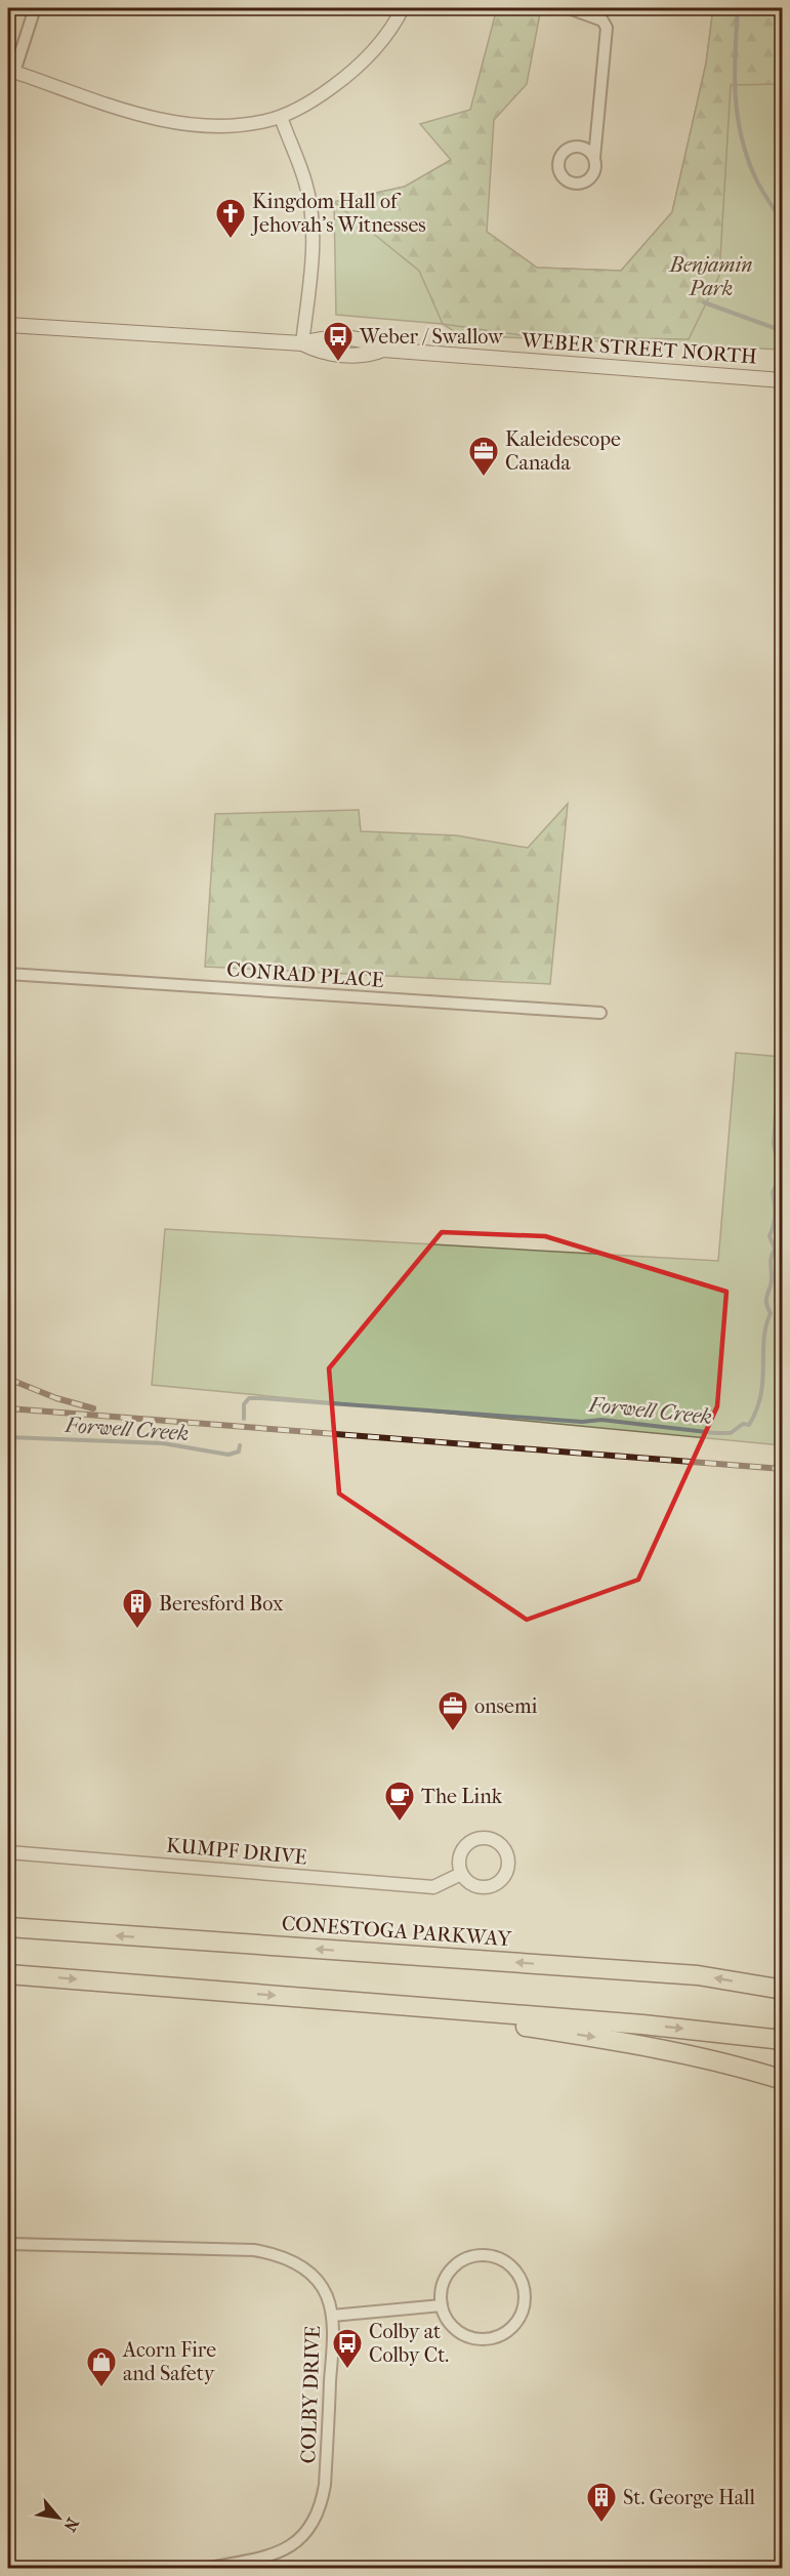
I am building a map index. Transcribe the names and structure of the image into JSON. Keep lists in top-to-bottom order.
{
  "streets": {
    "highway": ["CONESTOGA PARKWAY"],
    "main road": ["WEBER STREET NORTH"],
    "street": ["CONRAD PLACE", "KUMPF DRIVE", "COLBY DRIVE"]
  },
  "water": ["Forwell Creek"],
  "parks": ["Benjamin Park"],
  "places": {
    "church": ["Kingdom Hall of Jehovah's Witnesses"],
    "bus stop": ["Weber / Swallow", "Colby at Colby Ct."],
    "office": ["Kaleidescope Canada", "onsemi"],
    "building": ["Beresford Box", "St. George Hall"],
    "cafe": ["The Link"],
    "shop": ["Acorn Fire and Safety"]
  },
  "north": "bottom right"
}
